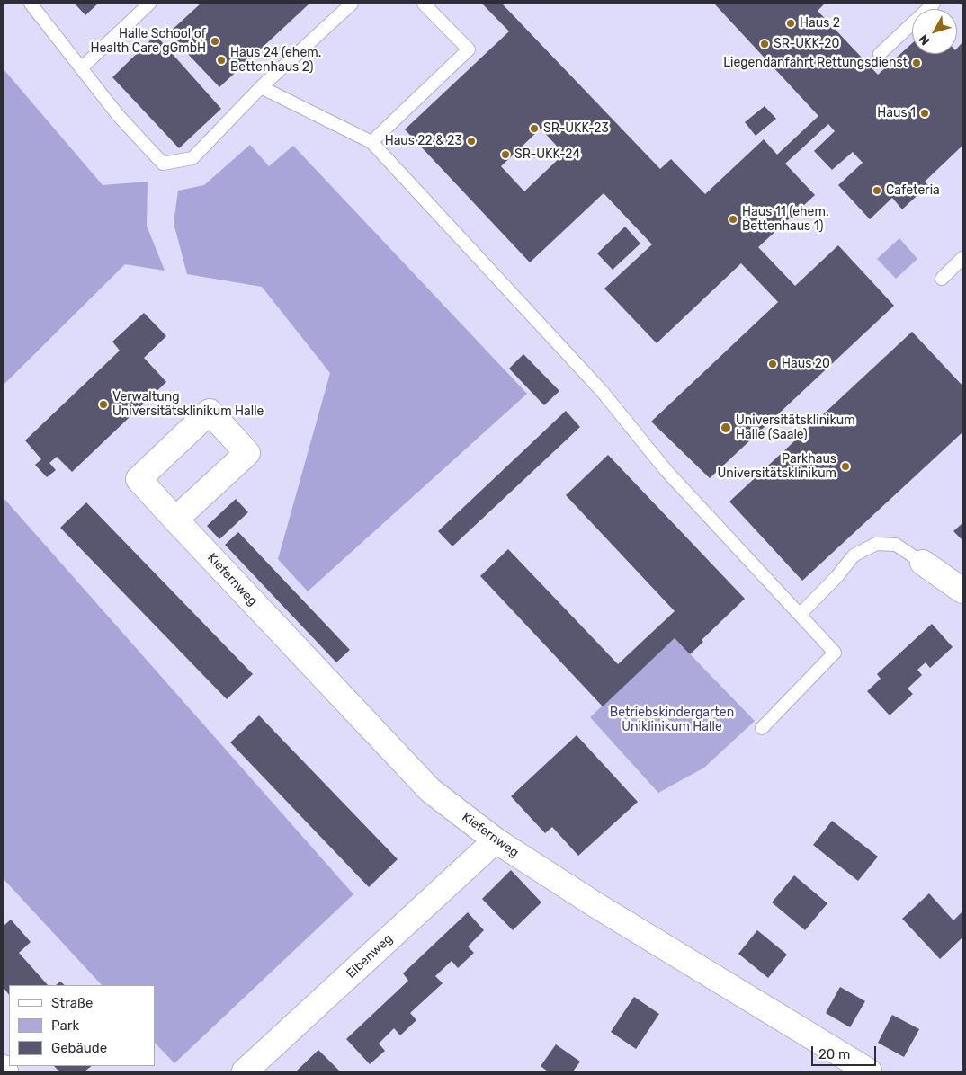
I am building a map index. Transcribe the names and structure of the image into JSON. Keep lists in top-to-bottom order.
{
  "streets": {
    "street": ["Kiefernweg", "Eibenweg"]
  },
  "crossings": [
    ["Kiefernweg", "Eibenweg"]
  ],
  "parks": ["Betriebskindergarten Uniklinikum Halle"],
  "places": [
    "Haus 2",
    "Halle School of Health Care gGmbH",
    "SR-UKK-20",
    "Haus 24 (ehem. Bettenhaus 2)",
    "Liegendanfahrt Rettungsdienst",
    "Haus 1",
    "SR-UKK-23",
    "Haus 22 & 23",
    "SR-UKK-24",
    "Cafeteria",
    "Haus 11 (ehem. Bettenhaus 1)",
    "Haus 20",
    "Verwaltung Universitätsklinikum Halle",
    "Universitätsklinikum Halle (Saale)",
    "Parkhaus Universitätsklinikum"
  ],
  "legend": ["Straße", "Park", "Gebäude"],
  "scale_bar": "20 m",
  "north": "bottom left"
}
